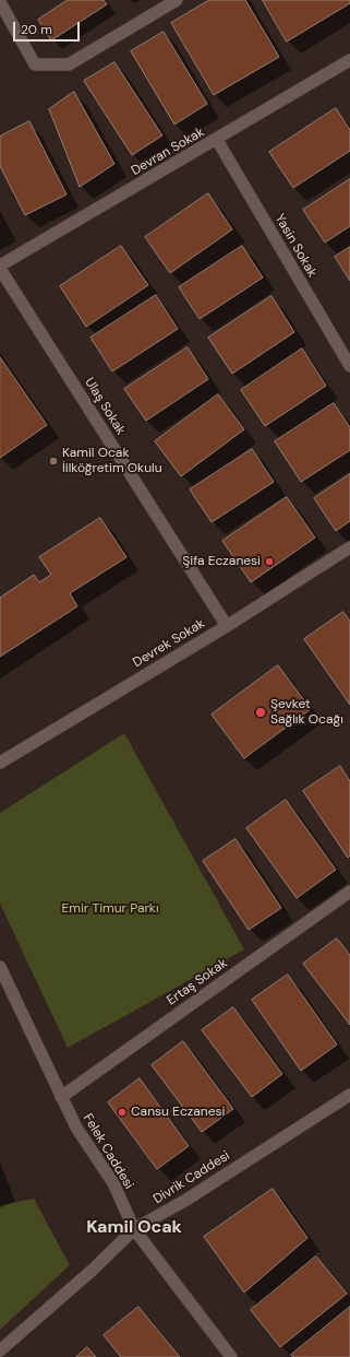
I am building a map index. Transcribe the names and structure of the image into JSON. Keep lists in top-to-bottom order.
{
  "streets": {
    "street": [
      "Devran Sokak",
      "Yasin Sokak",
      "Ulaş Sokak",
      "Devrek Sokak",
      "Ertaş Sokak",
      "Felek Caddesi",
      "Divrik Caddesi"
    ]
  },
  "crossings": [
    ["Devran Sokak", "Yasin Sokak"],
    ["Devran Sokak", "Ulaş Sokak"],
    ["Ulaş Sokak", "Devrek Sokak"],
    ["Ertaş Sokak", "Felek Caddesi"],
    ["Felek Caddesi", "Divrik Caddesi"]
  ],
  "districts": ["Kamil Ocak"],
  "parks": ["Emir Timur Parkı"],
  "places": [
    "Kamil Ocak İilköğretim Okulu",
    "Şifa Eczanesi",
    "Şevket Sağlık Ocağı",
    "Cansu Eczanesi"
  ],
  "scale_bar": "20 m"
}
